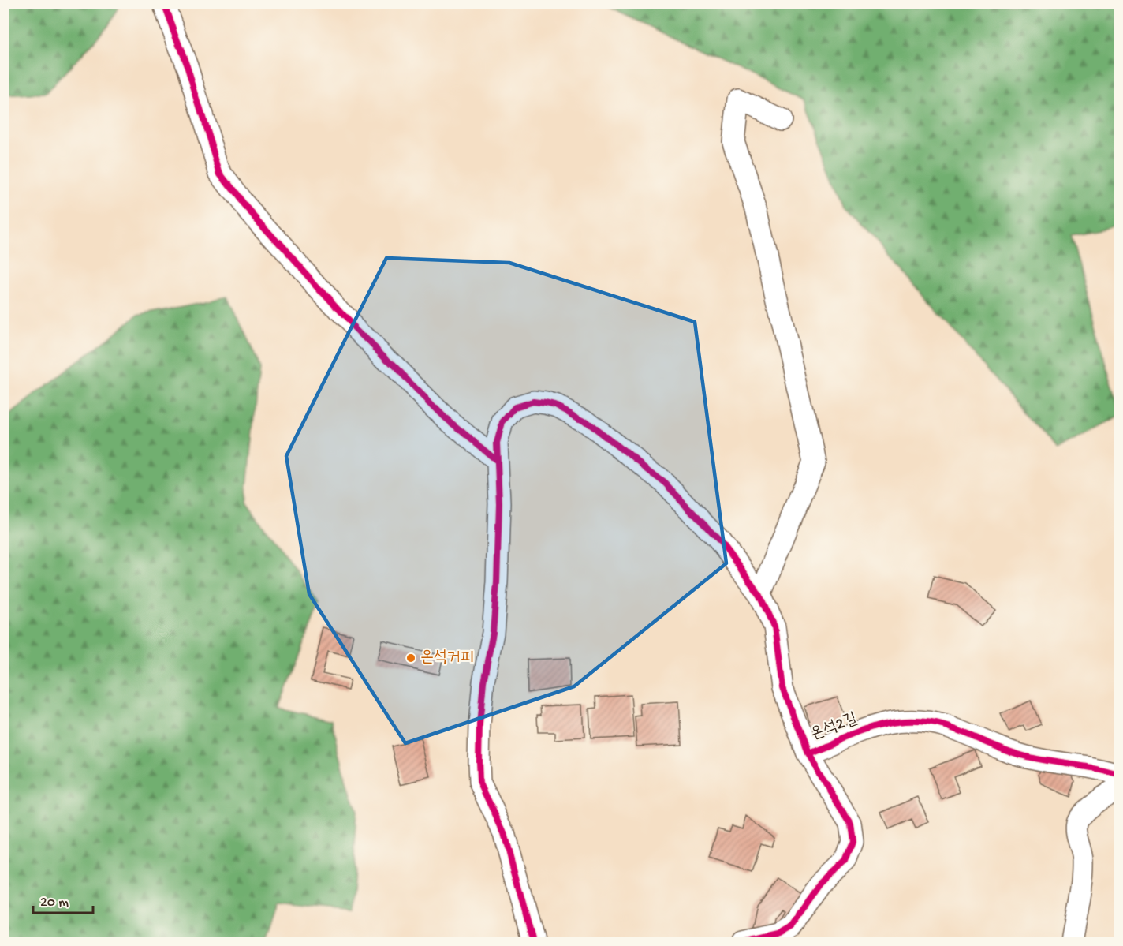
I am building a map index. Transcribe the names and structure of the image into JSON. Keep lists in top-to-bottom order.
{
  "streets": {
    "street": ["온석2길"]
  },
  "places": ["온석커피"],
  "scale_bar": "20 m"
}
